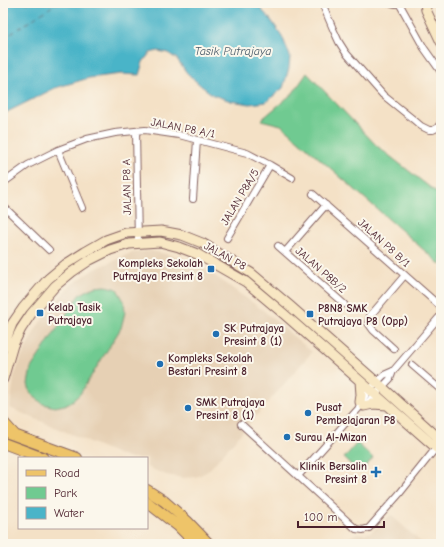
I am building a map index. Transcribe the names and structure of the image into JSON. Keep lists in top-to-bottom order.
{
  "streets": {
    "street": [
      "JALAN P8 A/1",
      "JALAN P8 A",
      "JALAN P8A/5",
      "JALAN P8 B/1",
      "JALAN P8",
      "JALAN P8B/2"
    ]
  },
  "crossings": [
    ["JALAN P8 A/1", "JALAN P8 A"],
    ["JALAN P8 A/1", "JALAN P8A/5"],
    ["JALAN P8 A", "JALAN P8"],
    ["JALAN P8 B/1", "JALAN P8B/2"]
  ],
  "water": ["Tasik Putrajaya"],
  "places": {
    "transit": ["Kompleks Sekolah Putrajaya Presint 8", "Kelab Tasik Putrajaya", "P8N8 SMK Putrajaya P8 (Opp)"],
    "other": [
      "SK Putrajaya Presint 8 (1)",
      "Kompleks Sekolah Bestari Presint 8",
      "SMK Putrajaya Presint 8 (1)",
      "Pusat Pembelajaran P8",
      "Surau Al-Mizan"
    ],
    "health": ["Klinik Bersalin Presint 8"]
  },
  "legend": ["Road", "Park", "Water"],
  "scale_bar": "100 m"
}
